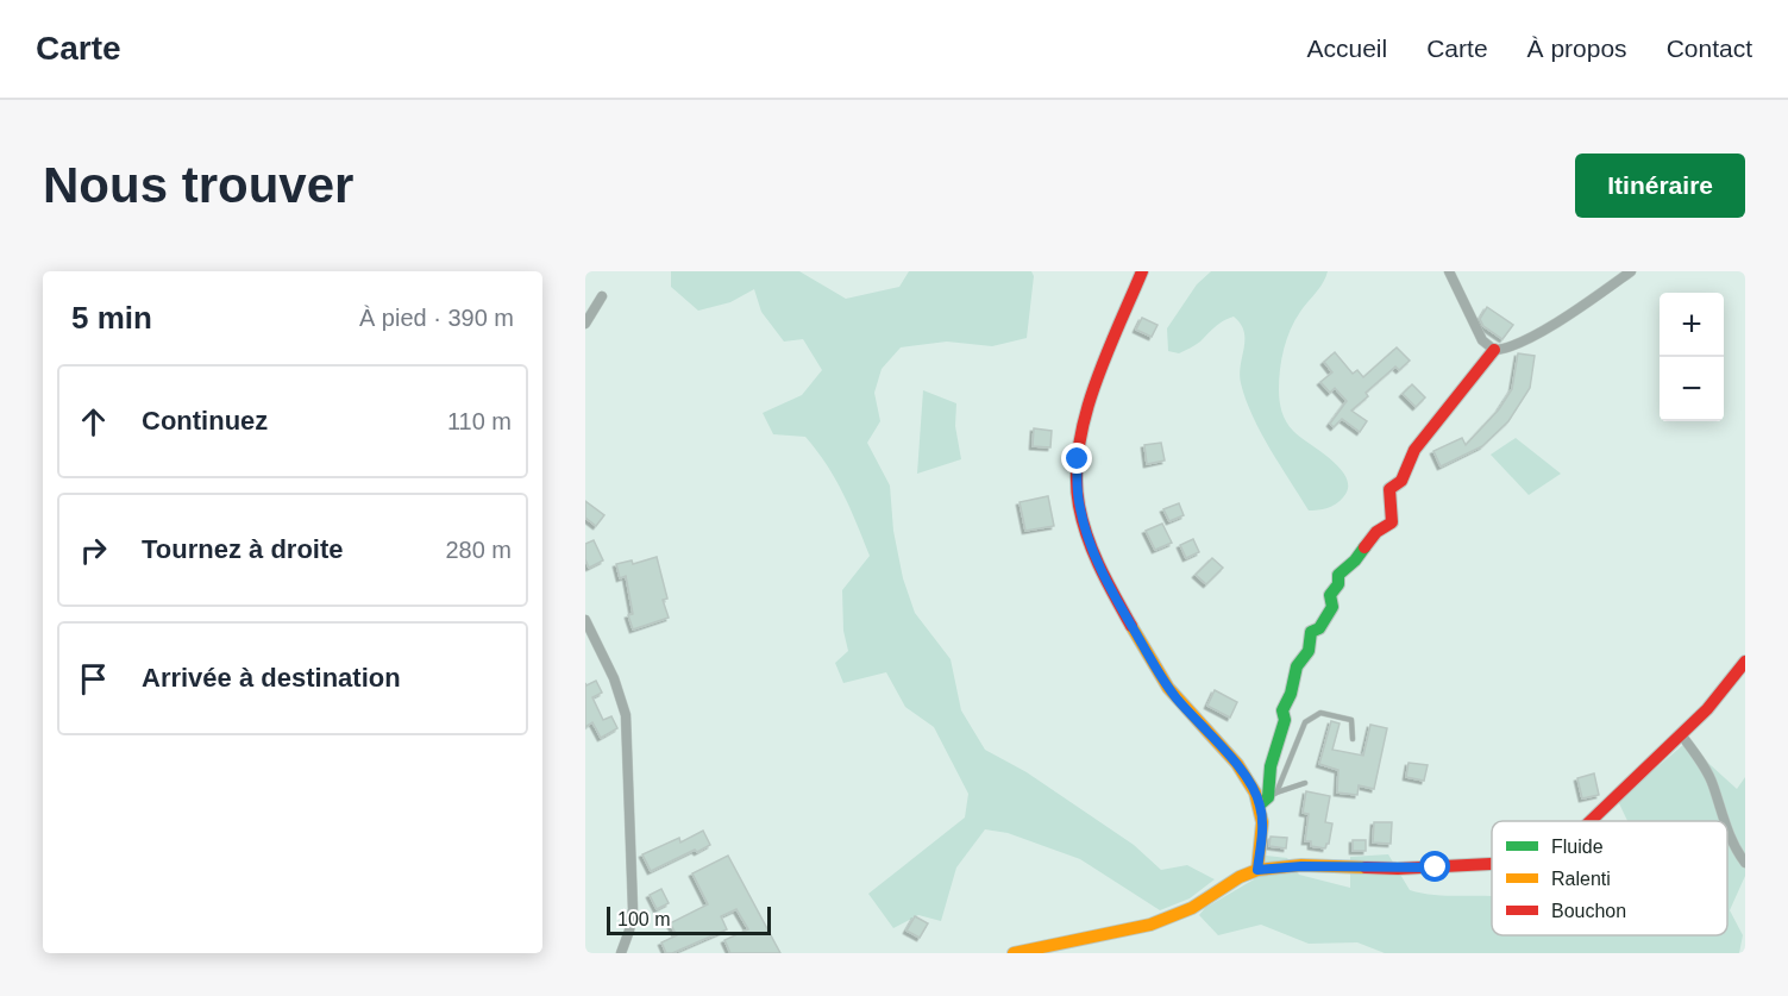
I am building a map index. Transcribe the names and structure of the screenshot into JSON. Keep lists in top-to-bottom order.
{
  "legend": ["Fluide", "Ralenti", "Bouchon"],
  "scale_bar": "100 m",
  "page": {
    "header": "Carte",
    "nav": [
      "Accueil",
      "Carte",
      "À propos",
      "Contact"
    ],
    "buttons": "Itinéraire",
    "title": "Nous trouver",
    "heading": ["5 min", "À pied · 390 m"],
    "map_buttons": ["+", "−"],
    "list": [
      ["Continuez", "110 m"],
      ["Tournez à droite", "280 m"],
      "Arrivée à destination"
    ],
    "scale": "100 m"
  }
}
